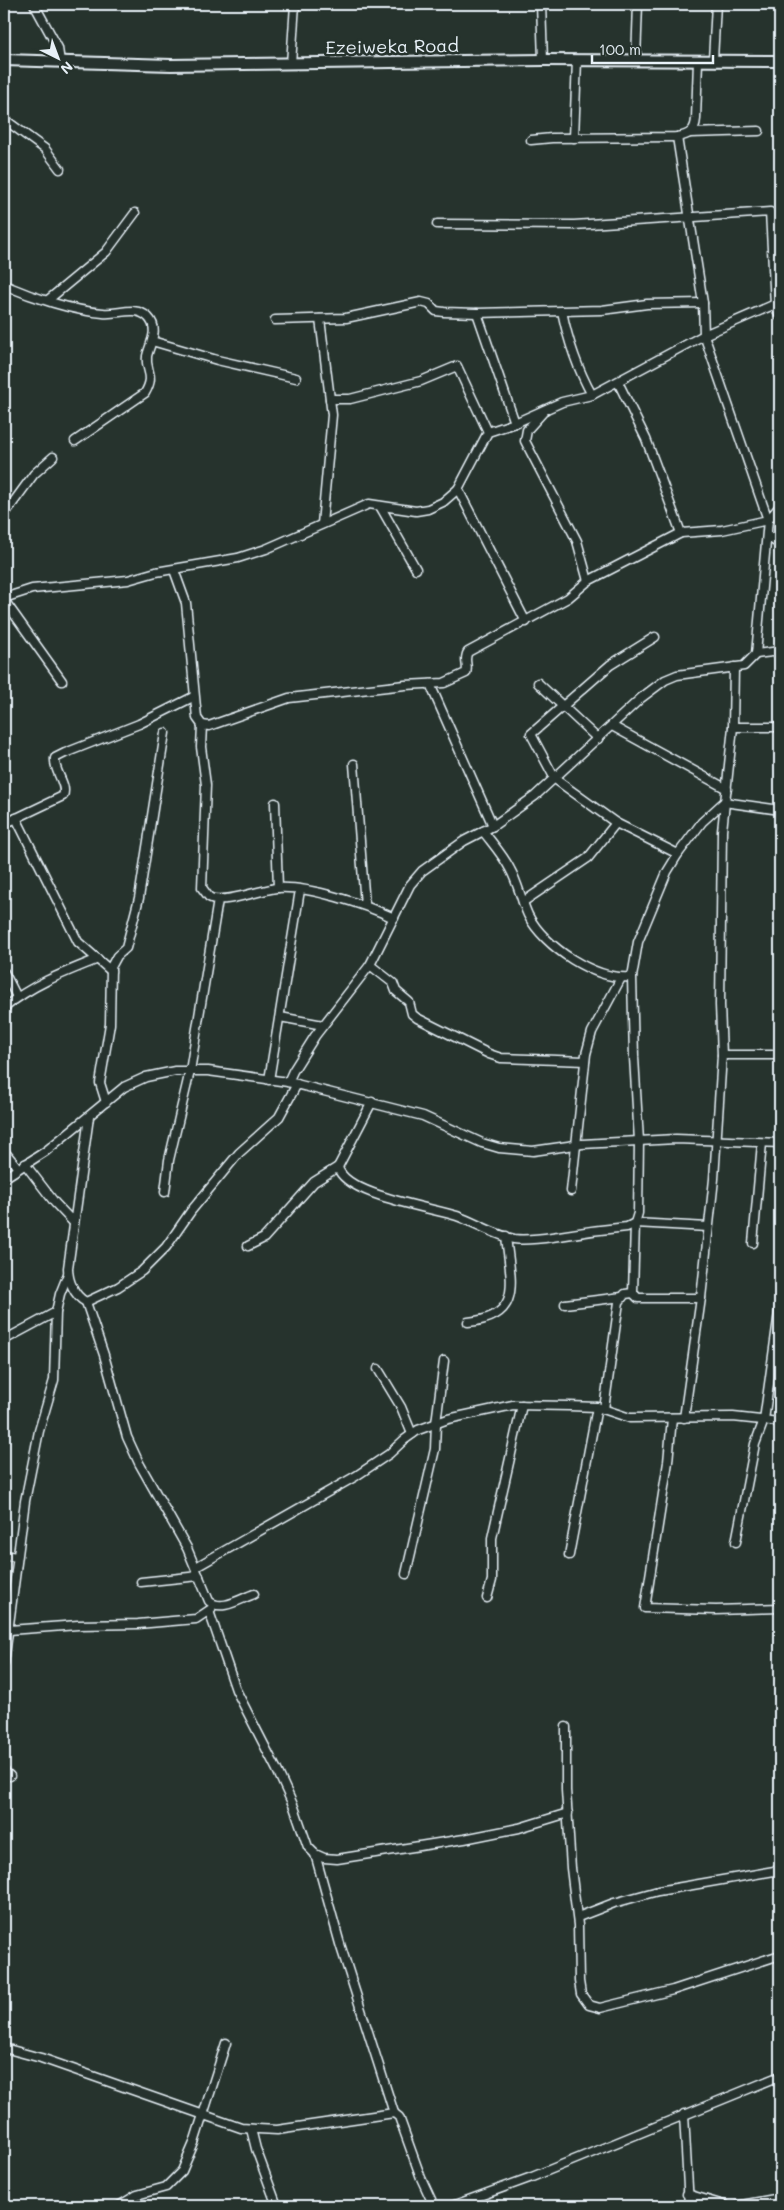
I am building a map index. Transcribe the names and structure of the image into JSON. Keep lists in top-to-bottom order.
{
  "streets": {
    "main road": ["Ezeiweka Road"]
  },
  "scale_bar": "100 m",
  "north": "bottom right"
}
